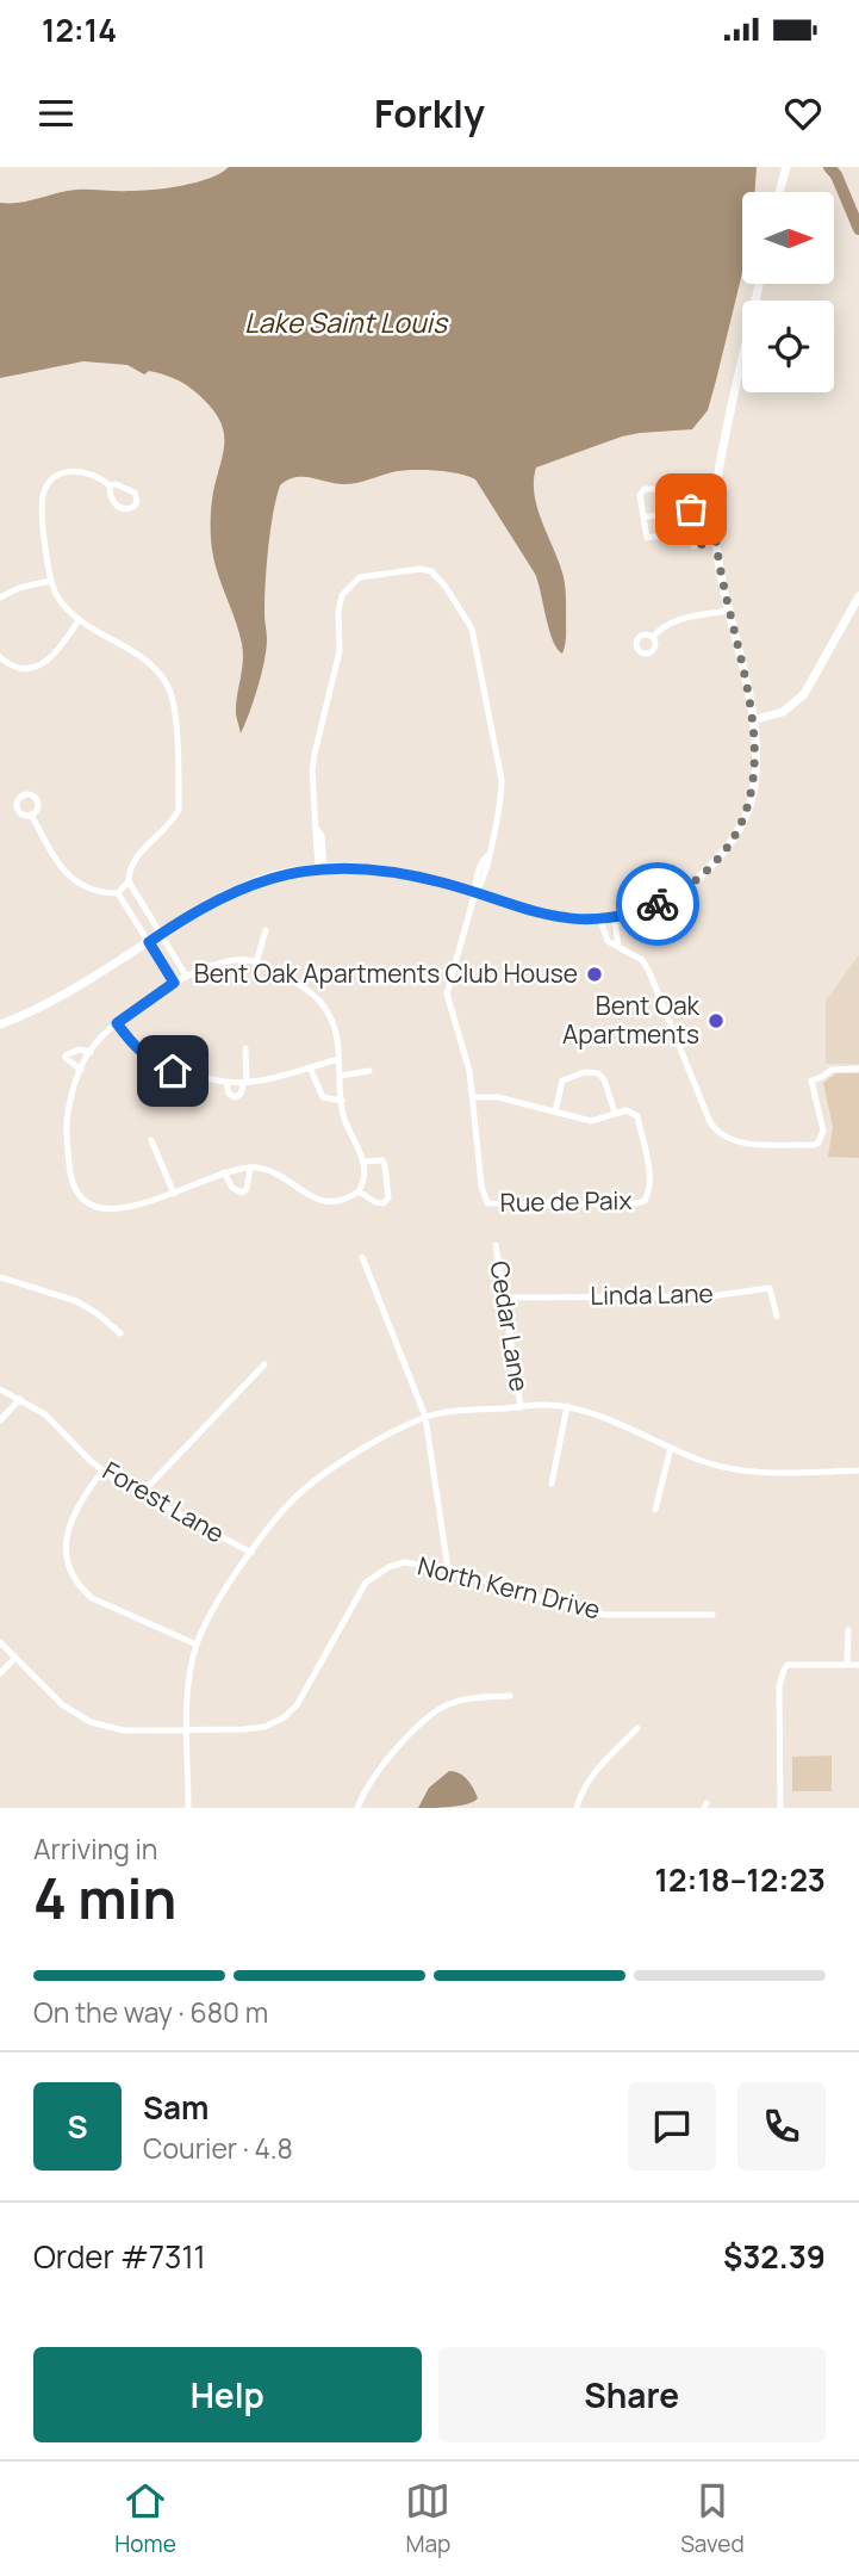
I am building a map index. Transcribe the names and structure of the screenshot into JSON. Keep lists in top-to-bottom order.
{
  "streets": {
    "street": [
      "Rue de Paix",
      "Linda Lane",
      "Cedar Lane",
      "Forest Lane",
      "North Kern Drive"
    ]
  },
  "crossings": [
    ["Linda Lane", "Cedar Lane"]
  ],
  "water": ["Lake Saint Louis"],
  "places": ["Bent Oak Apartments Club House", "Bent Oak Apartments"],
  "north": "right",
  "page": {
    "status": "12:14",
    "header": "Forkly",
    "heading": ["4 min", "Arriving in", "12:18–12:23"],
    "panel": [
      "Sam",
      "Courier · 4.8",
      "Order #7311",
      "$32.39"
    ],
    "bar": "On the way · 680 m",
    "round": "S",
    "buttons": ["Help", "Share"],
    "tabs": ["Home", "Map", "Saved"]
  }
}
